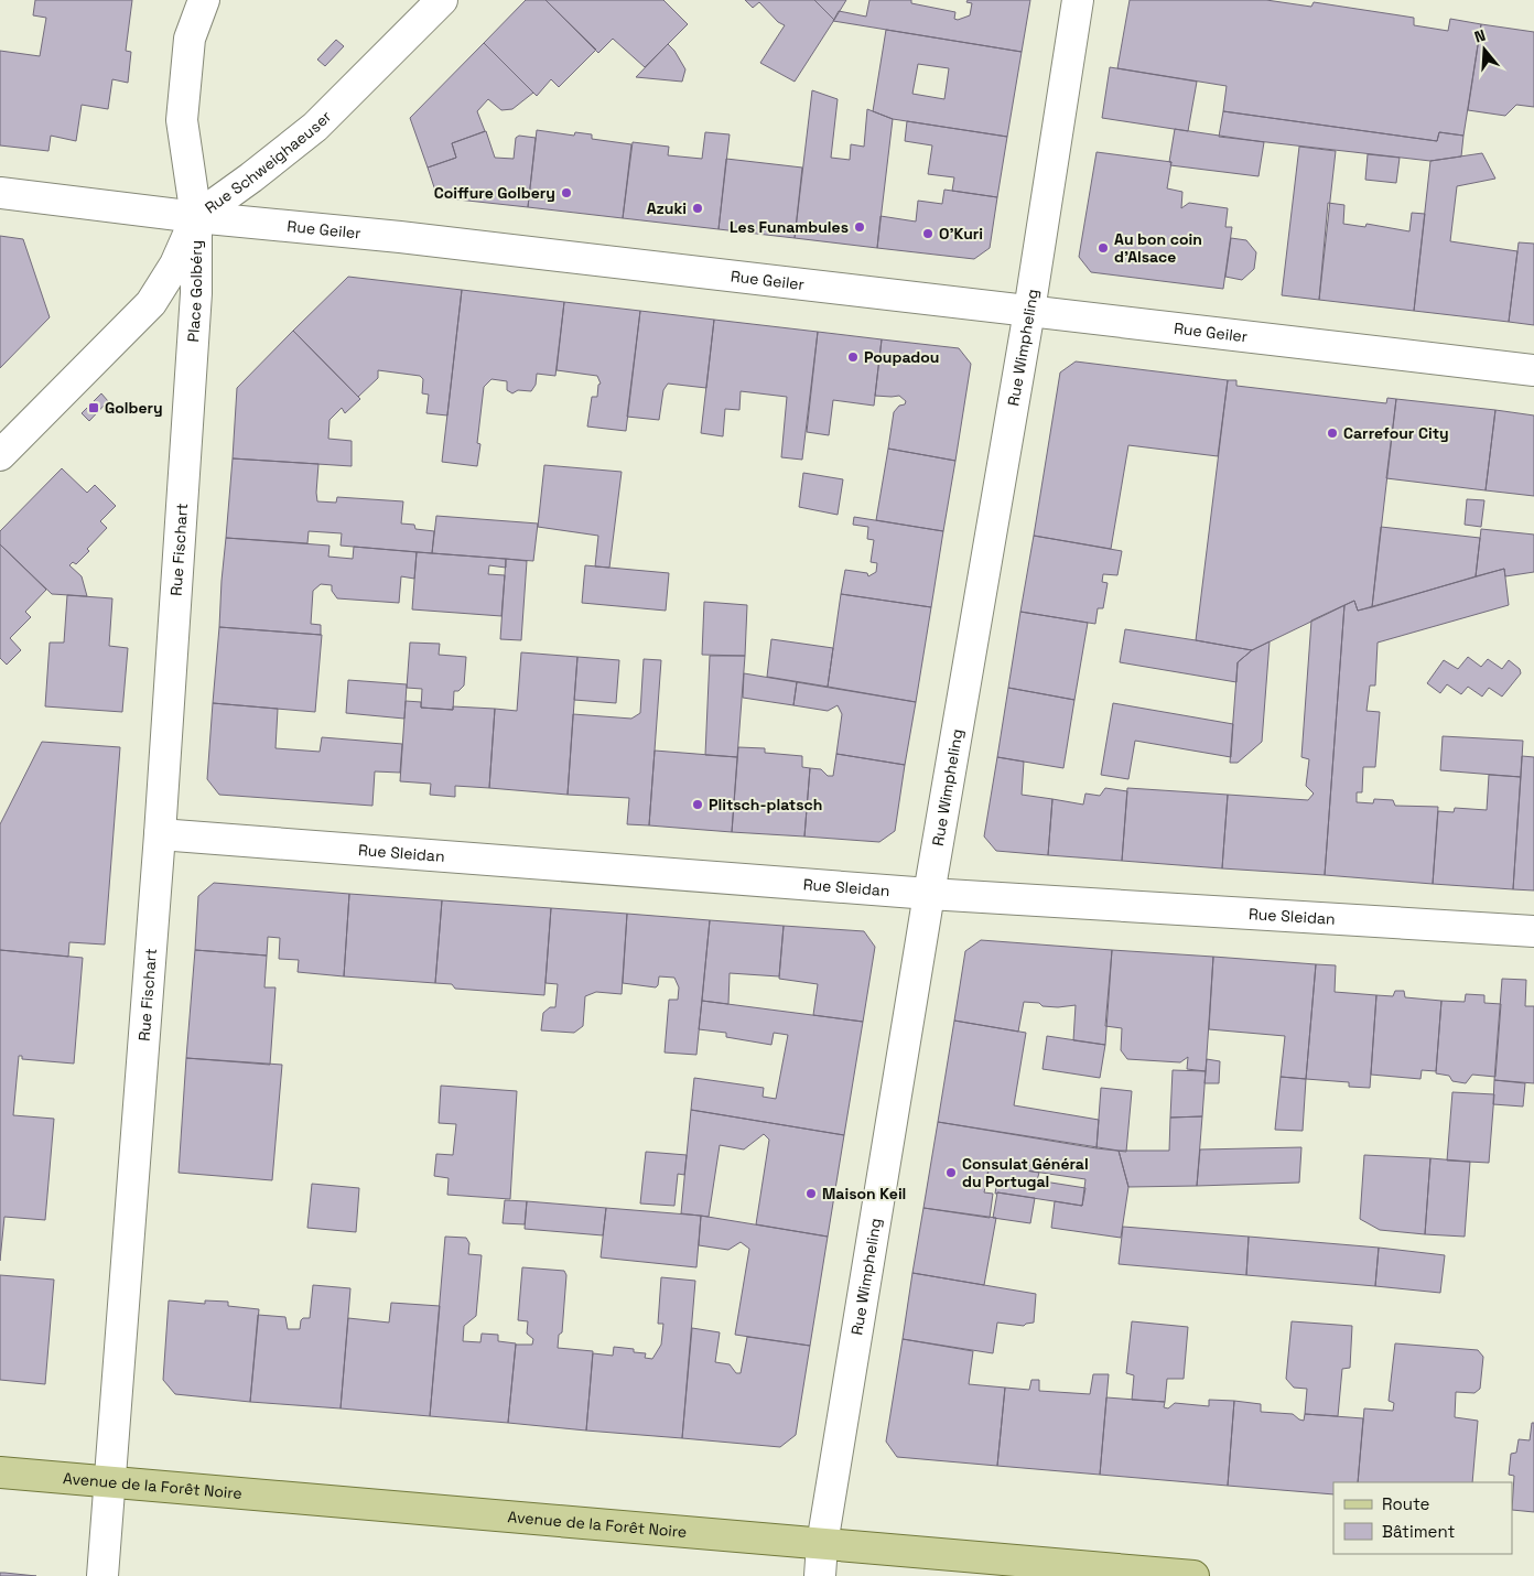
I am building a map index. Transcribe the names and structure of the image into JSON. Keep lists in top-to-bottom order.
{
  "streets": {
    "main road": ["Avenue de la Forêt Noire"],
    "street": [
      "Rue Schweighaeuser",
      "Rue Geiler",
      "Place Golbéry",
      "Rue Wimpheling",
      "Rue Fischart",
      "Rue Sleidan"
    ]
  },
  "crossings": [
    ["Rue Schweighaeuser", "Rue Geiler"],
    ["Rue Schweighaeuser", "Place Golbéry"],
    ["Rue Geiler", "Place Golbéry"],
    ["Rue Geiler", "Rue Wimpheling"],
    ["Place Golbéry", "Rue Fischart"],
    ["Rue Wimpheling", "Rue Sleidan"],
    ["Rue Wimpheling", "Avenue de la Forêt Noire"],
    ["Rue Fischart", "Rue Sleidan"],
    ["Rue Fischart", "Avenue de la Forêt Noire"]
  ],
  "places": {
    "other": [
      "Coiffure Golbery",
      "Azuki",
      "Les Funambules",
      "O'Kuri",
      "Au bon coin d'Alsace",
      "Poupadou",
      "Carrefour City",
      "Plitsch-platsch",
      "Consulat Général du Portugal",
      "Maison Keil"
    ],
    "transit": ["Golbery"]
  },
  "legend": ["Route", "Bâtiment"],
  "north": "top"
}
